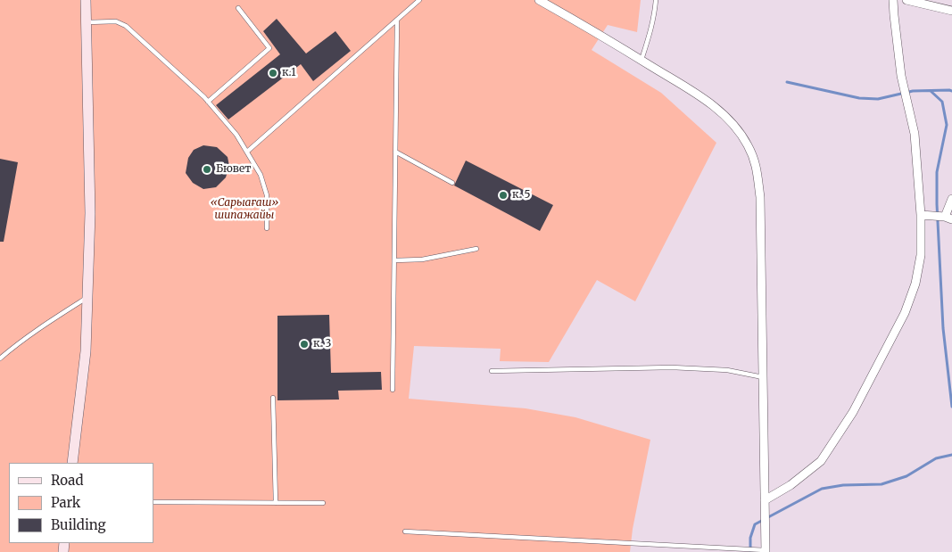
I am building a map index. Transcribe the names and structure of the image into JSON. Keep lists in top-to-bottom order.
{
  "parks": ["«Сарыағаш» шипажайы"],
  "places": [
    "к.1",
    "Бювет",
    "к. 5",
    "к. 3"
  ],
  "legend": ["Road", "Park", "Building"]
}
